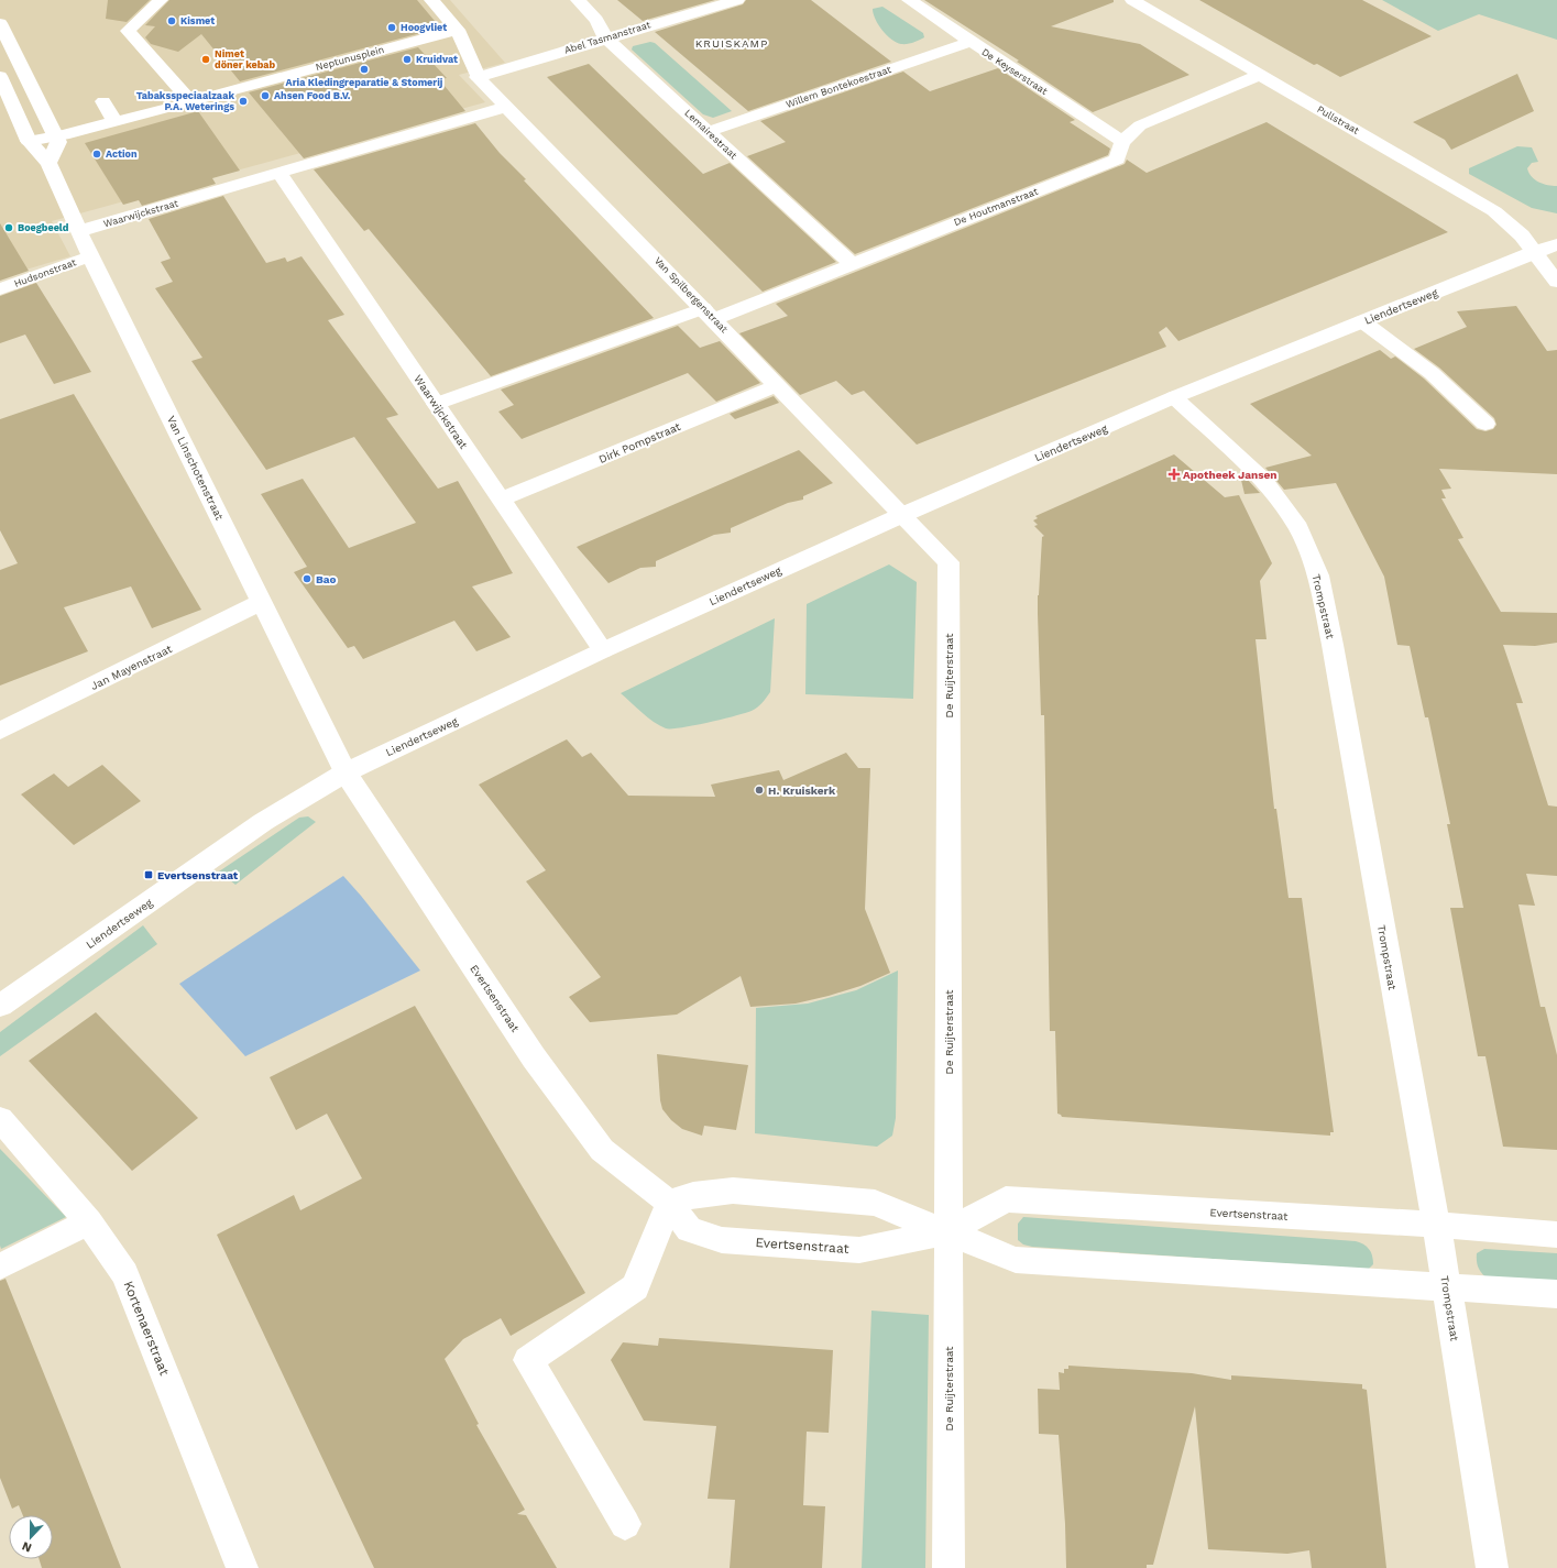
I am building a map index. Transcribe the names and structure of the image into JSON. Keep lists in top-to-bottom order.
{
  "streets": {
    "street": [
      "Abel Tasmanstraat",
      "Neptunusplein",
      "De Keyserstraat",
      "Willem Bontekoestraat",
      "Pullstraat",
      "Lemairestraat",
      "De Houtmanstraat",
      "Waarwijckstraat",
      "Hudsonstraat",
      "Van Spilbergenstraat",
      "Liendertseweg",
      "Dirk Pompstraat",
      "Van Linschotenstraat",
      "Trompstraat",
      "Jan Mayenstraat",
      "De Ruijterstraat",
      "Evertsenstraat",
      "Kortenaerstraat"
    ]
  },
  "crossings": [
    ["Abel Tasmanstraat", "Lemairestraat"],
    ["Abel Tasmanstraat", "Van Spilbergenstraat"],
    ["Neptunusplein", "Van Linschotenstraat"],
    ["De Keyserstraat", "Willem Bontekoestraat"],
    ["De Keyserstraat", "De Houtmanstraat"],
    ["Willem Bontekoestraat", "Lemairestraat"],
    ["Pullstraat", "De Houtmanstraat"],
    ["Pullstraat", "Liendertseweg"],
    ["Lemairestraat", "De Houtmanstraat"],
    ["De Houtmanstraat", "Van Spilbergenstraat"],
    ["Waarwijckstraat", "Van Spilbergenstraat"],
    ["Waarwijckstraat", "Liendertseweg"],
    ["Waarwijckstraat", "Dirk Pompstraat"],
    ["Waarwijckstraat", "Van Linschotenstraat"],
    ["Hudsonstraat", "Van Linschotenstraat"],
    ["Van Spilbergenstraat", "Liendertseweg"],
    ["Van Spilbergenstraat", "Dirk Pompstraat"],
    ["Van Spilbergenstraat", "De Ruijterstraat"],
    ["Liendertseweg", "Van Linschotenstraat"],
    ["Liendertseweg", "Trompstraat"],
    ["Liendertseweg", "De Ruijterstraat"],
    ["Liendertseweg", "Evertsenstraat"],
    ["Van Linschotenstraat", "Jan Mayenstraat"],
    ["Van Linschotenstraat", "Evertsenstraat"],
    ["Trompstraat", "Evertsenstraat"],
    ["De Ruijterstraat", "Evertsenstraat"]
  ],
  "districts": ["KRUISKAMP"],
  "places": {
    "other": [
      "Kismet",
      "Hoogvliet",
      "Nimet döner kebab",
      "Kruidvat",
      "Aria Kledingreparatie & Stomerij",
      "Ahsen Food B.V.",
      "Tabaksspeciaalzaak P.A. Weterings",
      "Action",
      "Boegbeeld",
      "Bao",
      "H. Kruiskerk"
    ],
    "health": ["Apotheek Jansen"],
    "transit": ["Evertsenstraat"]
  },
  "north": "bottom"
}
